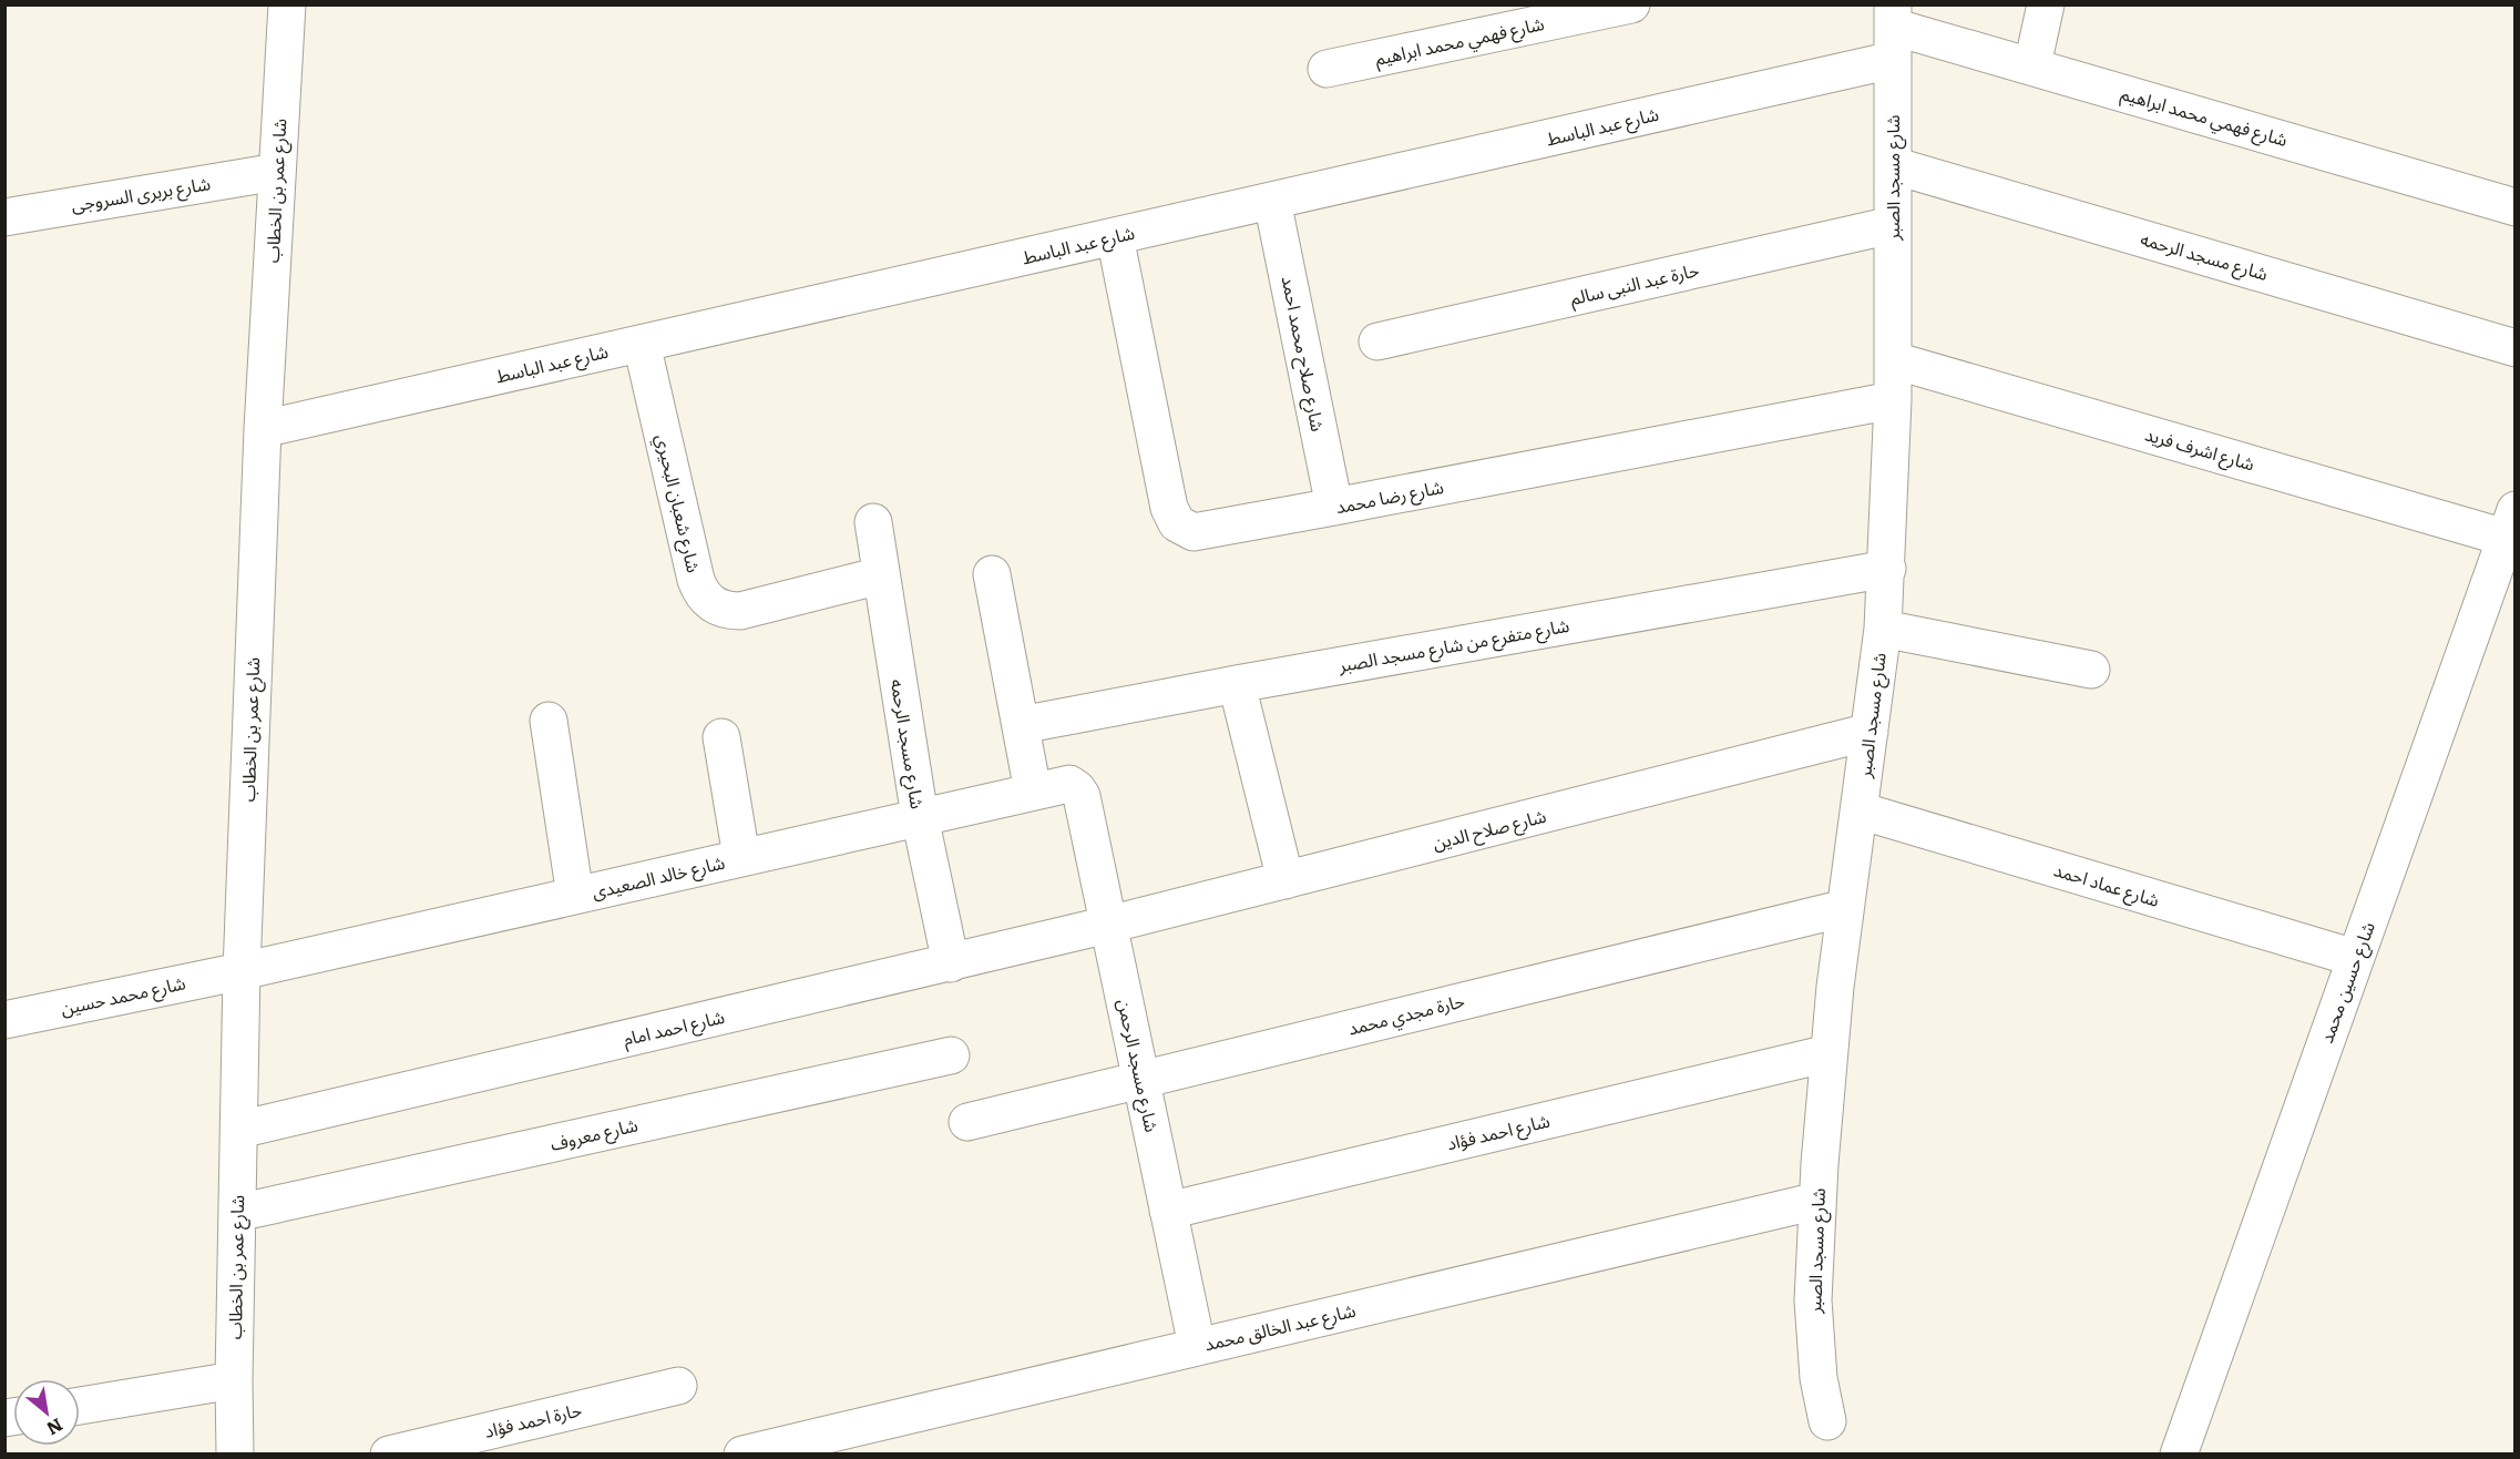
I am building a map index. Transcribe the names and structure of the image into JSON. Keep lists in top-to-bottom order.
{
  "streets": {
    "street": [
      "شارع فهمي محمد ابراهيم",
      "شارع عبد الباسط",
      "شارع مسجد الصبر",
      "شارع عمر بن الخطاب",
      "شارع بربرى السروجى",
      "شارع مسجد الرحمه",
      "حارة عبد النبى سالم",
      "شارع صلاح محمد احمد",
      "شارع اشرف فريد",
      "شارع رضا محمد",
      "شارع شعبان البحيري",
      "شارع متفرع من شارع مسجد الصبر",
      "شارع صلاح الدين",
      "شارع خالد الصعيدى",
      "شارع عماد احمد",
      "شارع حسين محمد",
      "شارع محمد حسين",
      "حارة مجدي محمد",
      "شارع احمد امام",
      "شارع مسجد الرحمن",
      "شارع احمد فؤاد",
      "شارع معروف",
      "شارع عبد الخالق محمد",
      "حارة احمد فؤاد"
    ]
  },
  "crossings": [
    ["شارع فهمي محمد ابراهيم", "شارع عبد الباسط"],
    ["شارع فهمي محمد ابراهيم", "شارع مسجد الصبر"],
    ["شارع عبد الباسط", "شارع مسجد الصبر"],
    ["شارع عبد الباسط", "شارع عمر بن الخطاب"],
    ["شارع عبد الباسط", "شارع صلاح محمد احمد"],
    ["شارع عبد الباسط", "شارع رضا محمد"],
    ["شارع عبد الباسط", "شارع شعبان البحيري"],
    ["شارع مسجد الصبر", "شارع مسجد الرحمه"],
    ["شارع مسجد الصبر", "حارة عبد النبى سالم"],
    ["شارع مسجد الصبر", "شارع اشرف فريد"],
    ["شارع مسجد الصبر", "شارع رضا محمد"],
    ["شارع مسجد الصبر", "شارع متفرع من شارع مسجد الصبر"],
    ["شارع مسجد الصبر", "شارع صلاح الدين"],
    ["شارع مسجد الصبر", "شارع عماد احمد"],
    ["شارع مسجد الصبر", "حارة مجدي محمد"],
    ["شارع مسجد الصبر", "شارع احمد فؤاد"],
    ["شارع مسجد الصبر", "شارع عبد الخالق محمد"],
    ["شارع عمر بن الخطاب", "شارع بربرى السروجى"],
    ["شارع عمر بن الخطاب", "شارع خالد الصعيدى"],
    ["شارع عمر بن الخطاب", "شارع محمد حسين"],
    ["شارع عمر بن الخطاب", "شارع احمد امام"],
    ["شارع عمر بن الخطاب", "شارع معروف"],
    ["شارع مسجد الرحمه", "شارع شعبان البحيري"],
    ["شارع مسجد الرحمه", "شارع خالد الصعيدى"],
    ["شارع مسجد الرحمه", "شارع احمد امام"],
    ["شارع صلاح محمد احمد", "شارع رضا محمد"],
    ["شارع اشرف فريد", "شارع حسين محمد"],
    ["شارع صلاح الدين", "شارع احمد امام"],
    ["شارع صلاح الدين", "شارع مسجد الرحمن"],
    ["شارع خالد الصعيدى", "شارع محمد حسين"],
    ["شارع خالد الصعيدى", "شارع مسجد الرحمن"],
    ["شارع عماد احمد", "شارع حسين محمد"],
    ["حارة مجدي محمد", "شارع مسجد الرحمن"],
    ["شارع احمد امام", "شارع مسجد الرحمن"],
    ["شارع مسجد الرحمن", "شارع احمد فؤاد"],
    ["شارع مسجد الرحمن", "شارع عبد الخالق محمد"]
  ],
  "north": "bottom right"
}
